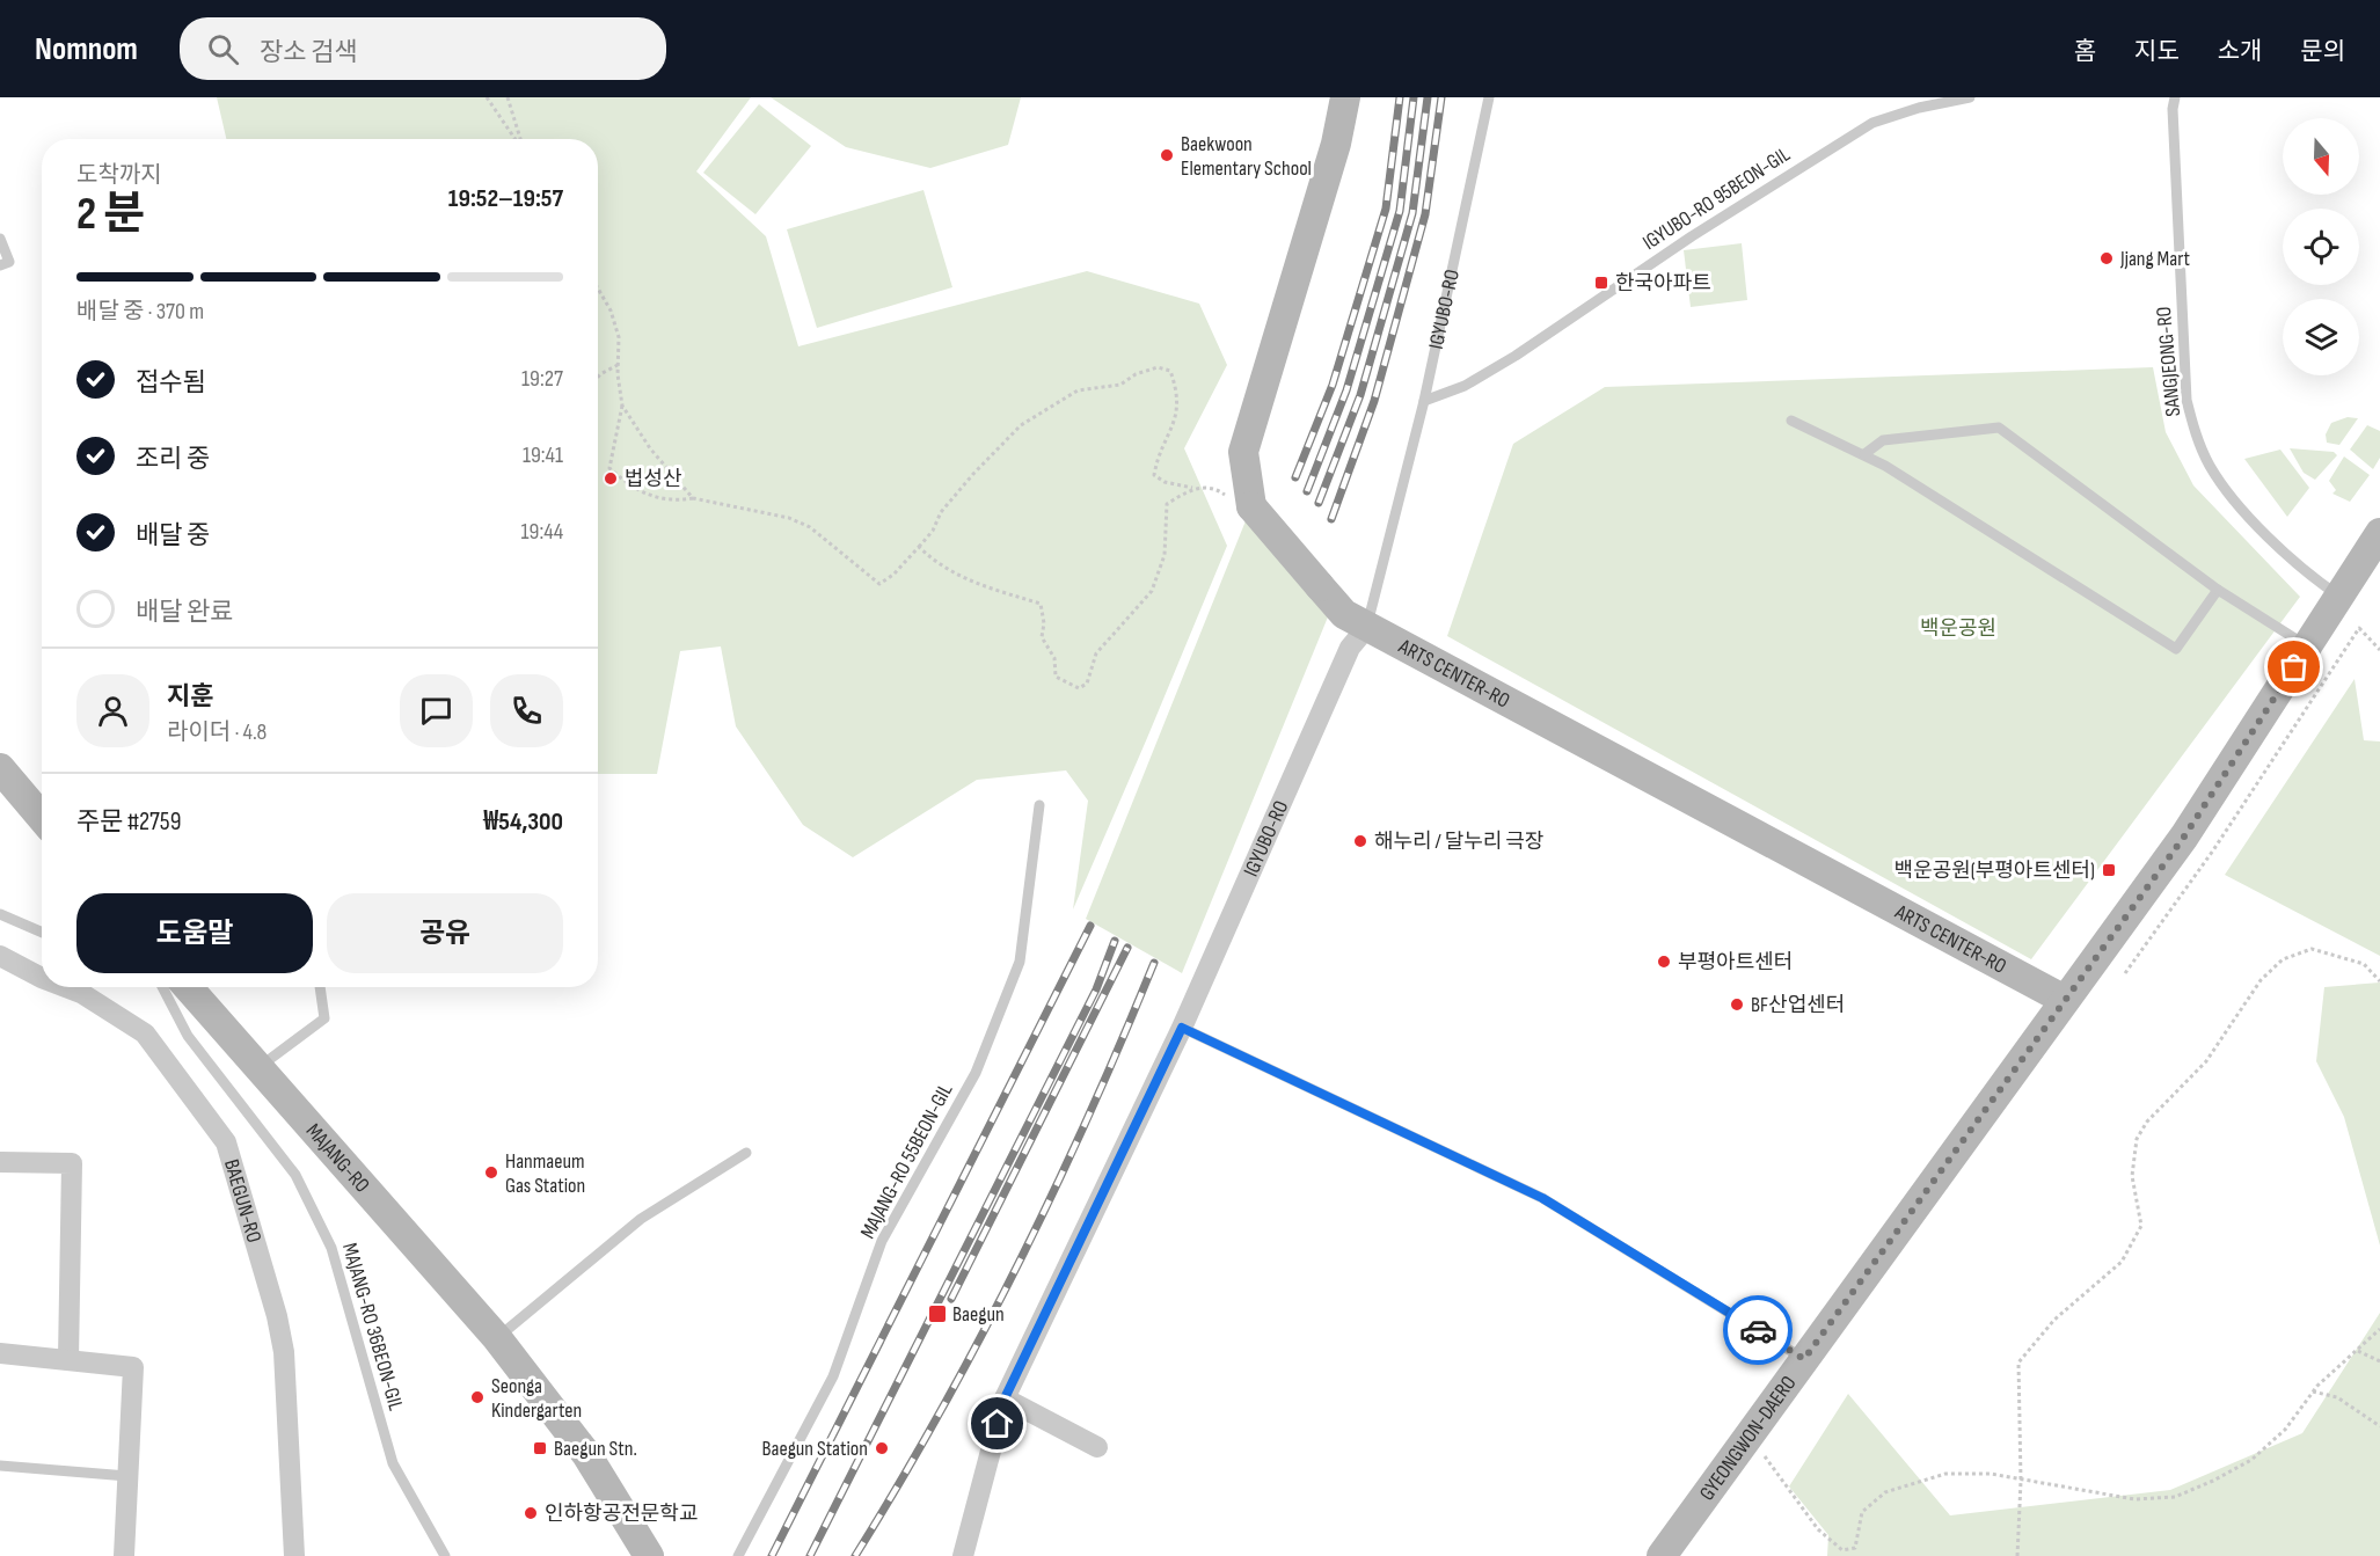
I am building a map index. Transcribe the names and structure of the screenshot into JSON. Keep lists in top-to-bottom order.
{
  "streets": {
    "main road": ["ARTS CENTER-RO", "MAJANG-RO", "GYEONGWON-DAERO"],
    "street": ["IGYUBO-RO", "BAEGUN-RO"],
    "lane": [
      "IGYUBO-RO 95BEON-GIL",
      "SANGJEONG-RO",
      "MAJANG-RO 55BEON-GIL",
      "MAJANG-RO 36BEON-GIL"
    ]
  },
  "crossings": [
    ["IGYUBO-RO 95BEON-GIL", "IGYUBO-RO"],
    ["IGYUBO-RO", "ARTS CENTER-RO"],
    ["SANGJEONG-RO", "GYEONGWON-DAERO"],
    ["ARTS CENTER-RO", "GYEONGWON-DAERO"]
  ],
  "parks": ["백운공원"],
  "places": {
    "other": [
      "Baekwoon Elementary School",
      "Jjang Mart",
      "법성산",
      "해누리 / 달누리 극장",
      "부평아트센터",
      "BF산업센터",
      "Hanmaeum Gas Station",
      "Seonga Kindergarten",
      "Baegun Station",
      "인하항공전문학교"
    ],
    "transit": [
      "한국아파트",
      "백운공원(부평아트센터)",
      "Baegun",
      "Baegun Stn."
    ]
  },
  "north": "bottom",
  "page": {
    "header": "Nomnom",
    "search": "장소 검색",
    "nav": [
      "홈",
      "지도",
      "소개",
      "문의"
    ],
    "heading": ["2 분", "도착까지", "19:52–19:57"],
    "panel": [
      "지훈",
      "라이더 · 4.8",
      "주문 #2759",
      "₩54,300"
    ],
    "bar": "배달 중 · 370 m",
    "list": [
      ["접수됨", "19:27"],
      ["조리 중", "19:41"],
      ["배달 중", "19:44"],
      "배달 완료"
    ],
    "buttons": ["도움말", "공유"]
  }
}
